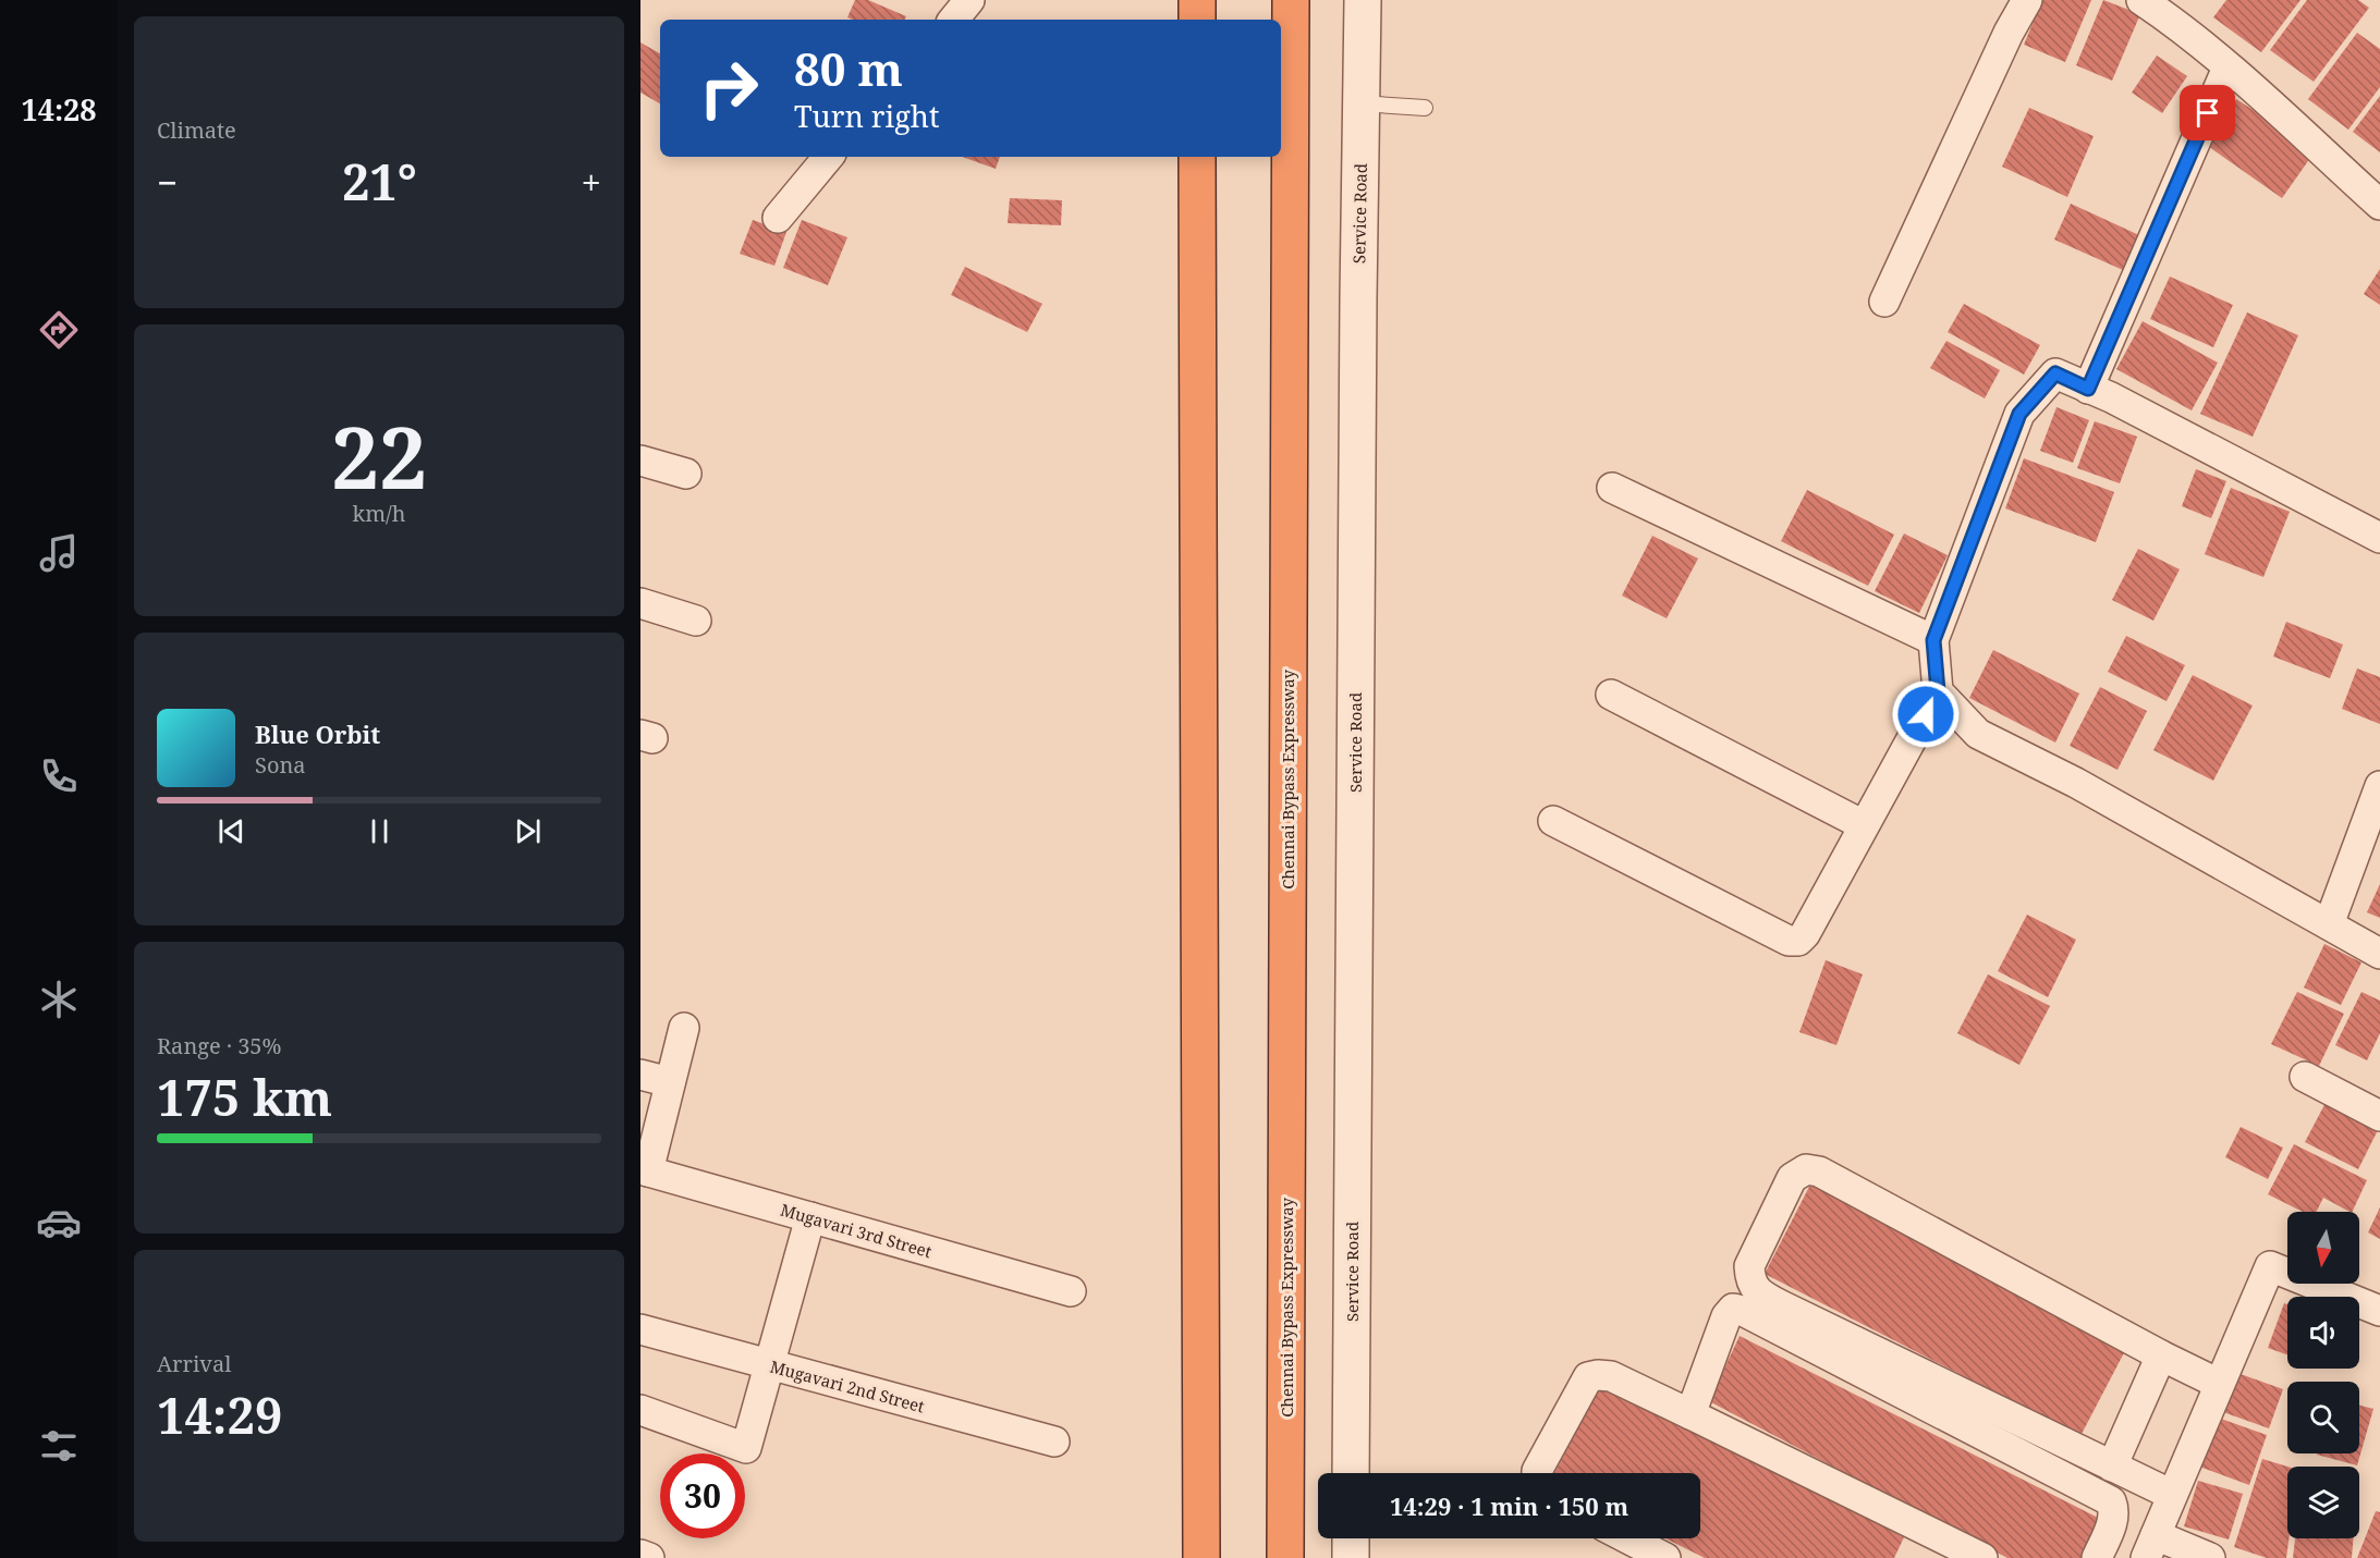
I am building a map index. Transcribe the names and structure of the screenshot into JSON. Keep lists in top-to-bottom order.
{
  "streets": {
    "highway": ["Chennai Bypass Expressway"],
    "street": ["Service Road", "Mugavari 3rd Street", "Mugavari 2nd Street"]
  },
  "north": "bottom",
  "page": {
    "tabs": "14:28",
    "tile": [
      "Climate",
      ["22", "km/h"],
      ["Range · 35%", "175 km"],
      ["Arrival", "14:29"]
    ],
    "turn": ["80 m", "Turn right"],
    "heat": ["−", "21°", "+"],
    "song": ["Blue Orbit", "Sona"],
    "limit": "30",
    "trip": "14:29 · 1 min · 150 m"
  }
}
